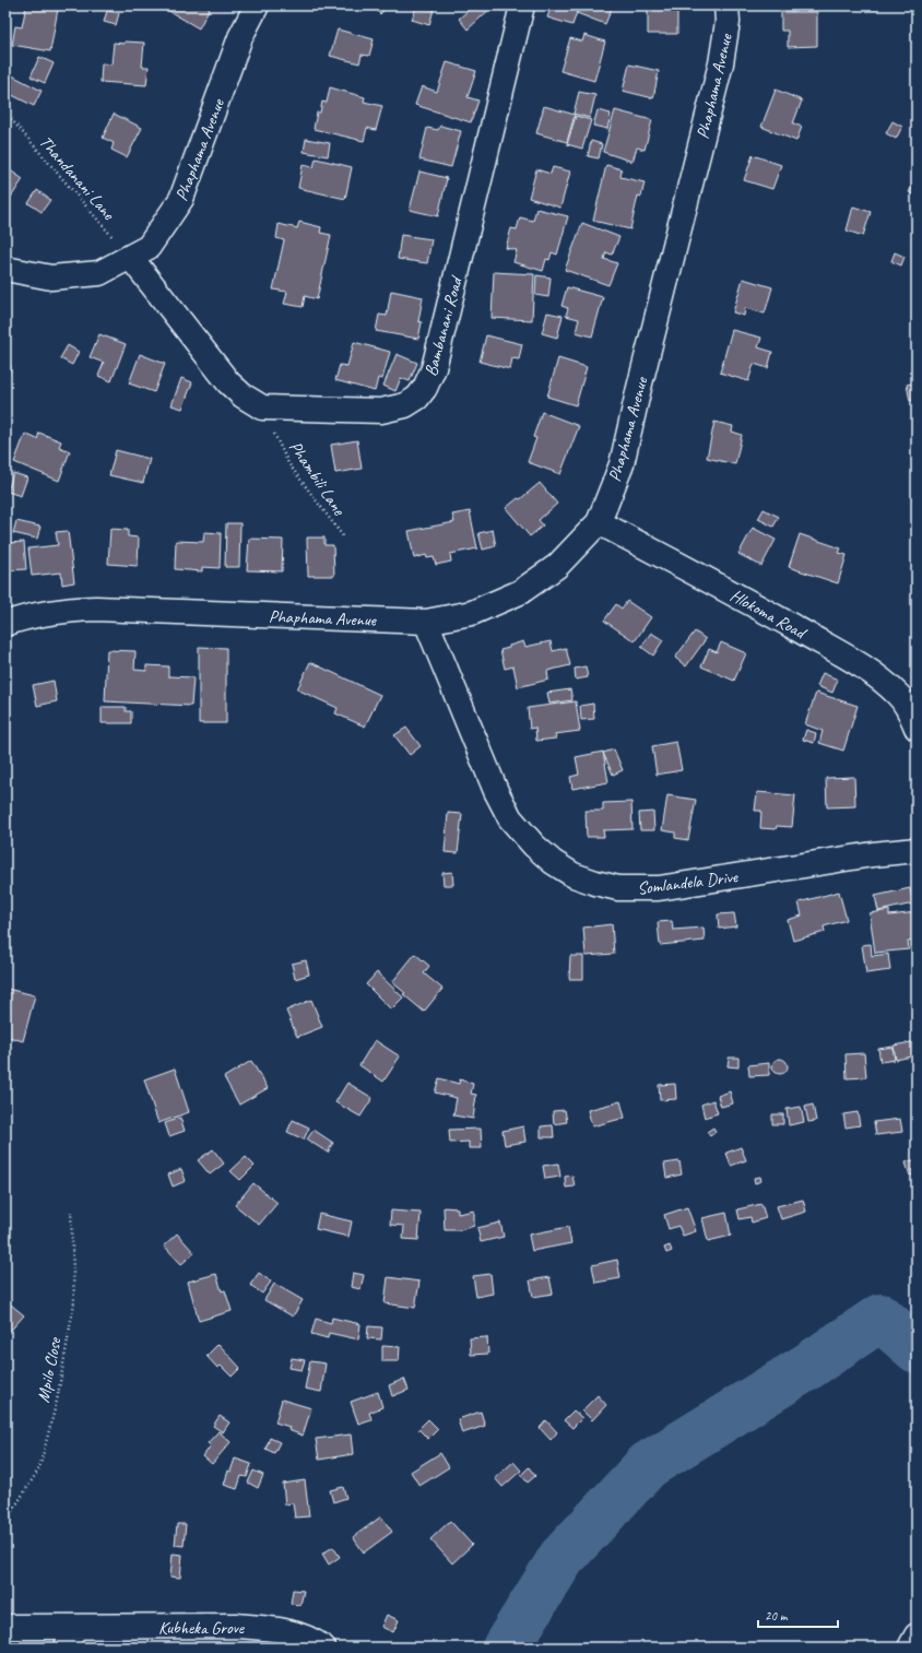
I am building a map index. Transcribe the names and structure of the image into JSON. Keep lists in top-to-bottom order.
{
  "streets": {
    "street": [
      "Phaphama Avenue",
      "Bambanani Road",
      "Hlokoma Road",
      "Somlandela Drive",
      "Kubheka Grove"
    ],
    "path": ["Thandanani Lane", "Phambili Lane", "Mpilo Close"]
  },
  "crossings": [
    ["Phaphama Avenue", "Thandanani Lane"],
    ["Phaphama Avenue", "Bambanani Road"],
    ["Phaphama Avenue", "Hlokoma Road"],
    ["Phaphama Avenue", "Somlandela Drive"],
    ["Thandanani Lane", "Bambanani Road"],
    ["Bambanani Road", "Phambili Lane"]
  ],
  "scale_bar": "20 m"
}
